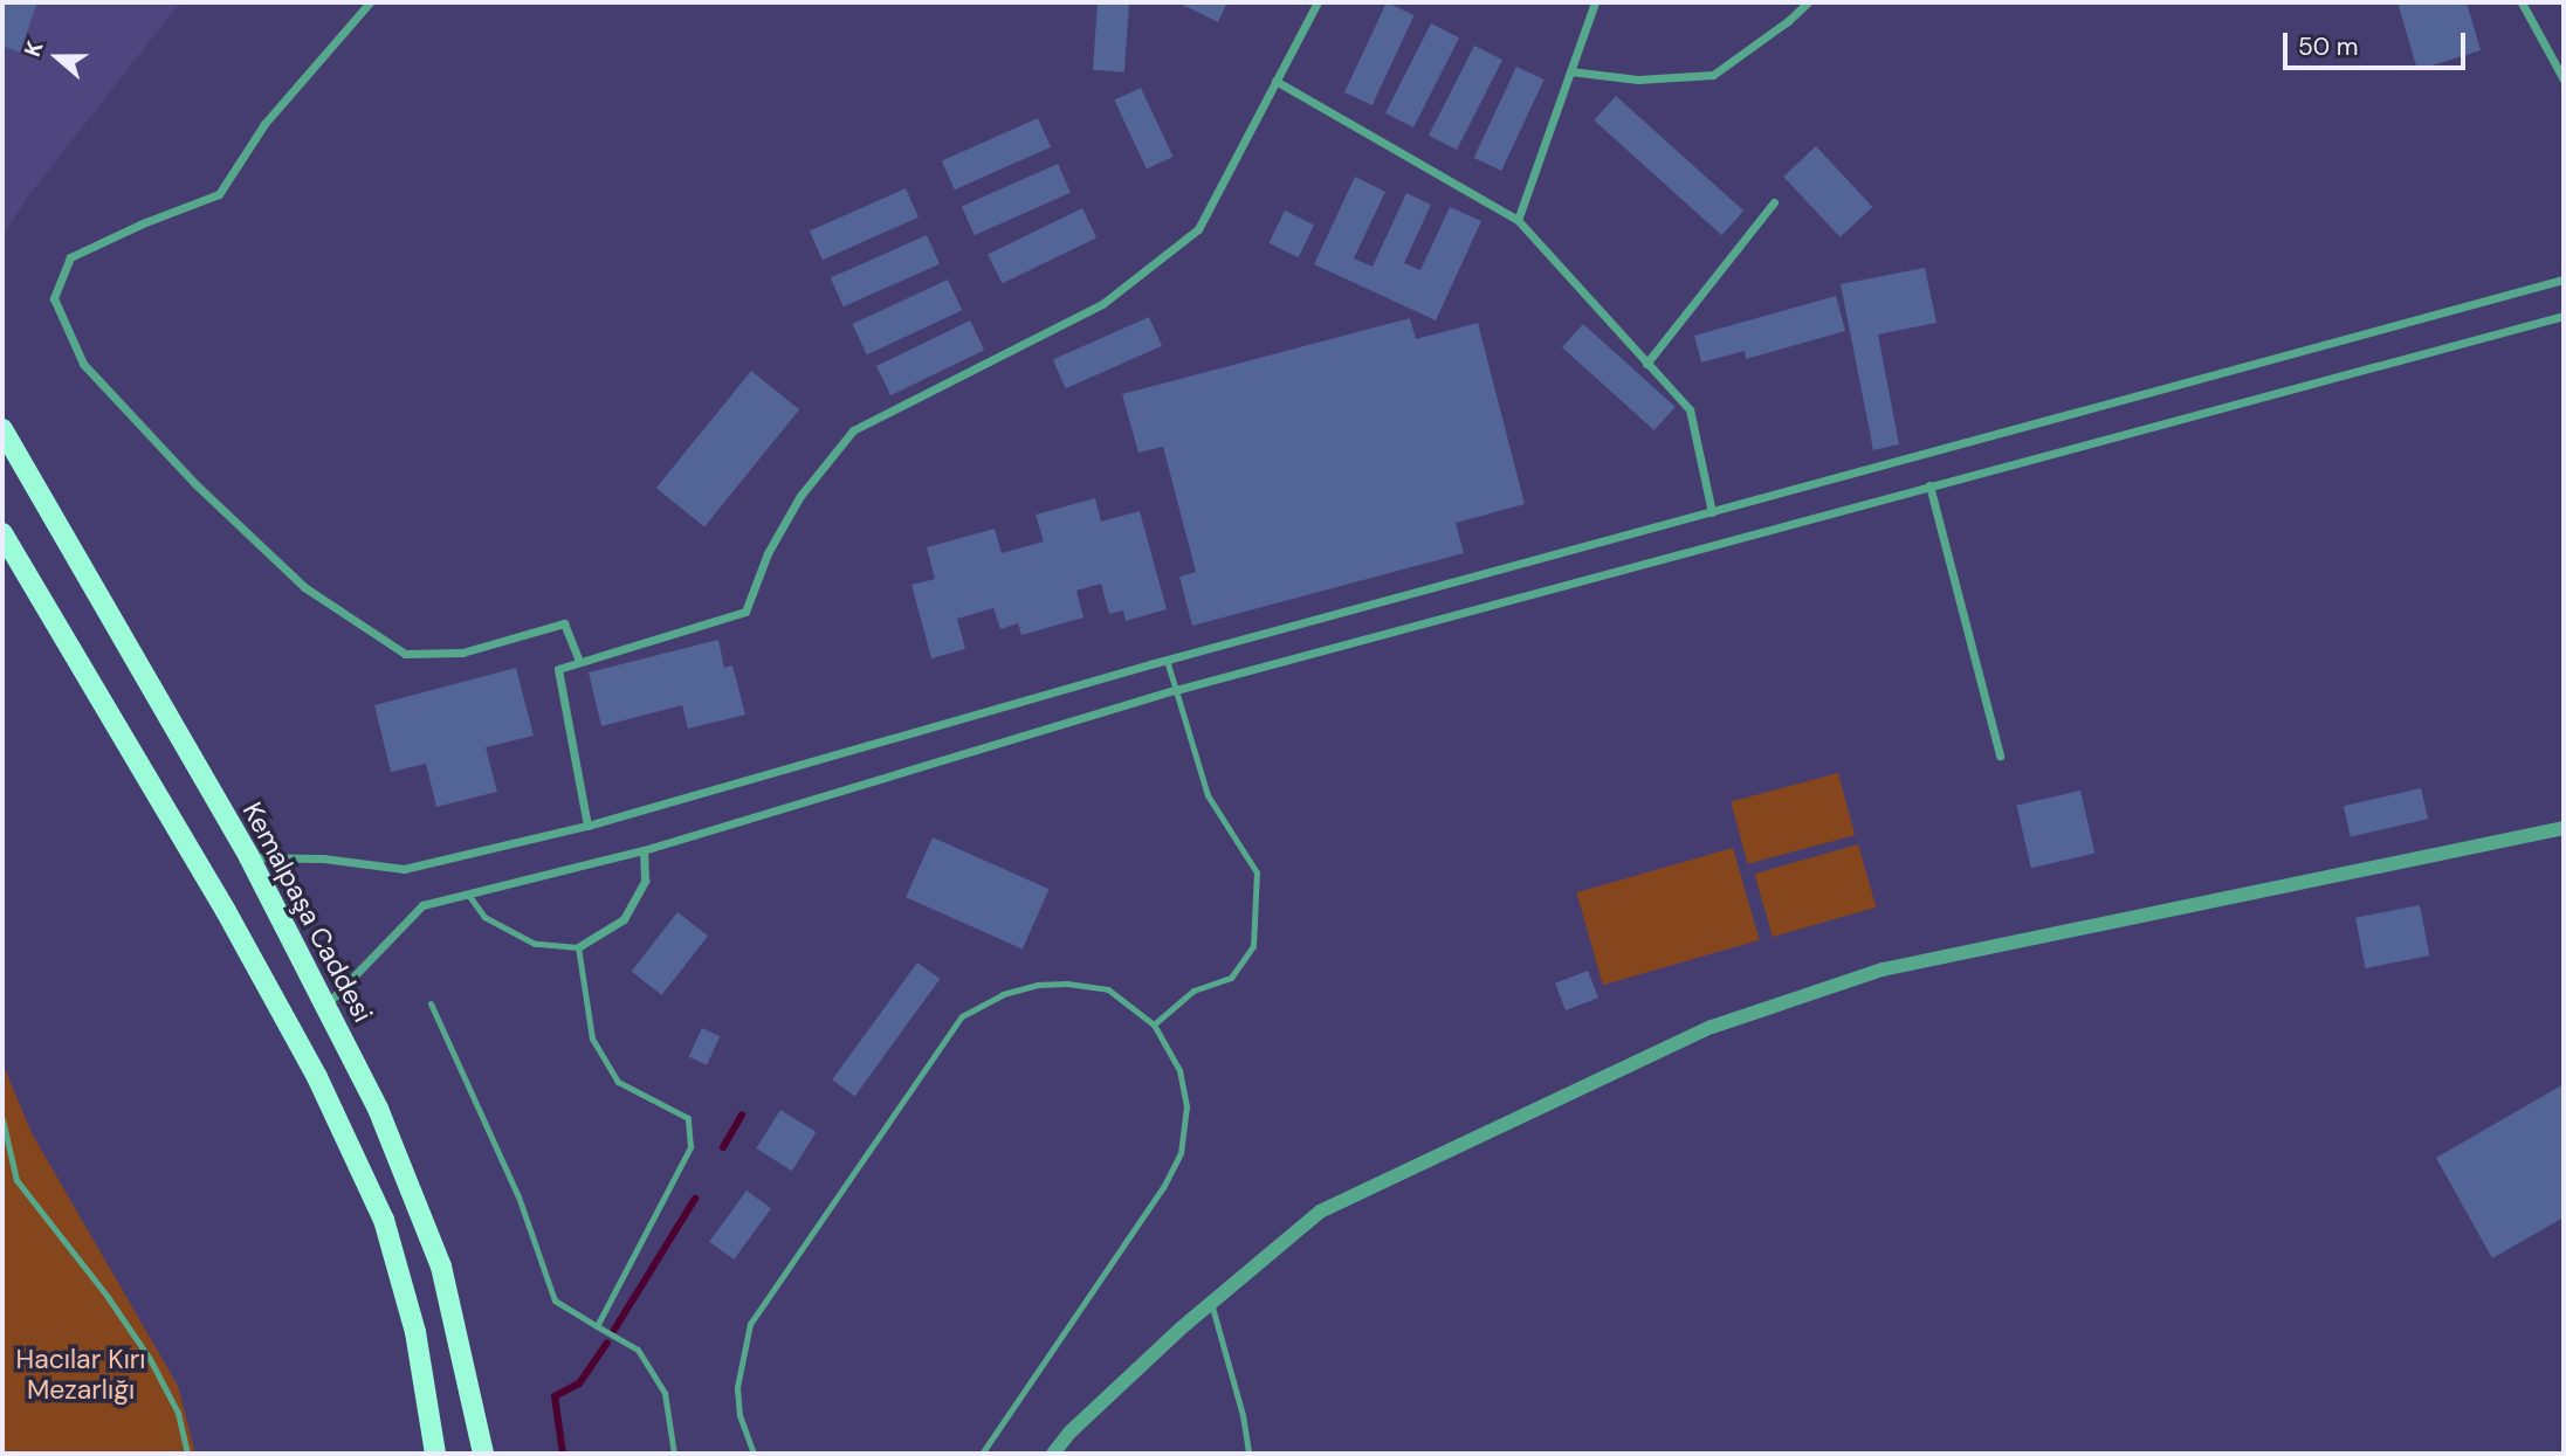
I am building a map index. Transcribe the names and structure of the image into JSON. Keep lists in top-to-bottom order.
{
  "streets": {
    "main road": ["Kemalpaşa Caddesi"]
  },
  "parks": ["Hacılar Kırı Mezarlığı"],
  "scale_bar": "50 m",
  "north": "left"
}
